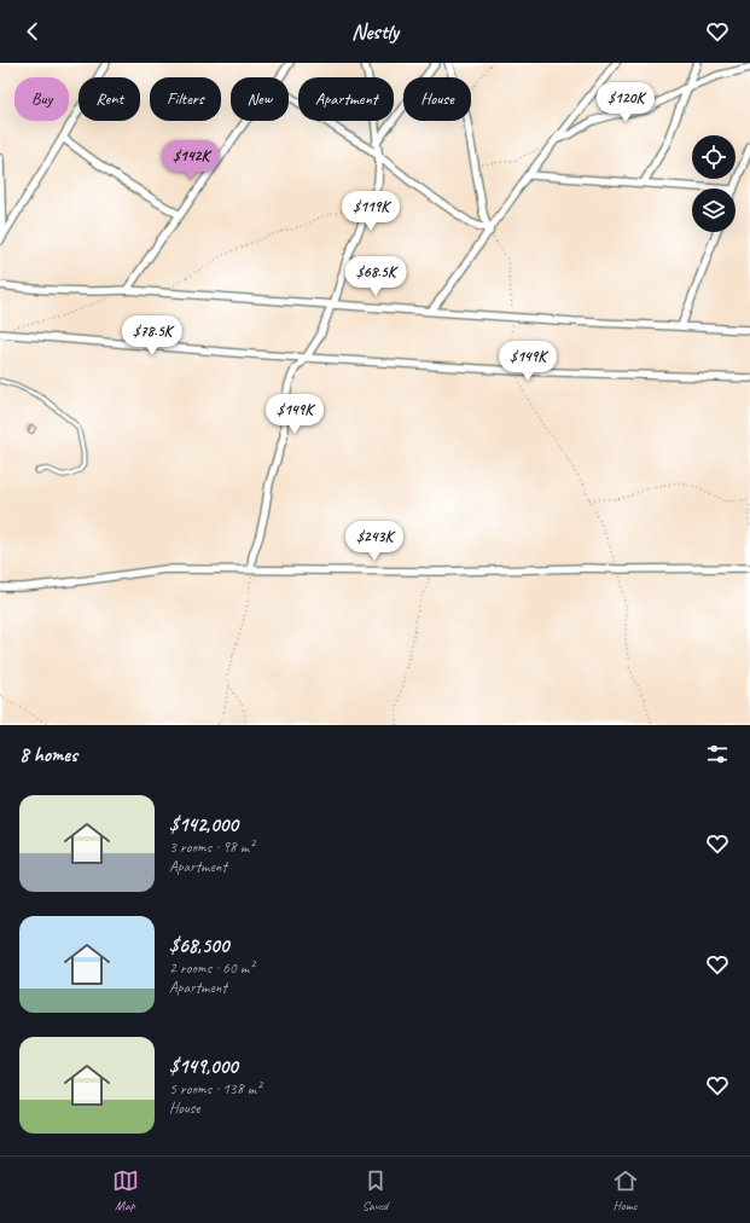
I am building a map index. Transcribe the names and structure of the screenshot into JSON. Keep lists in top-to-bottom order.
{
  "page": {
    "header": "Nestly",
    "chip": [
      "Buy",
      "Rent",
      "Filters",
      "New",
      "Apartment",
      "House"
    ],
    "price": [
      "$120K",
      "$142K",
      "$119K",
      "$68.5K",
      "$78.5K",
      "$149K",
      "$149K",
      "$243K"
    ],
    "heading": "8 homes",
    "list": [
      {
        "name": "$142,000",
        "note": "3 rooms · 98 m² · Apartment"
      },
      {
        "name": "$68,500",
        "note": "2 rooms · 60 m² · Apartment"
      },
      {
        "name": "$149,000",
        "note": "5 rooms · 138 m² · House"
      }
    ],
    "tabs": ["Map", "Saved", "Home"]
  }
}
